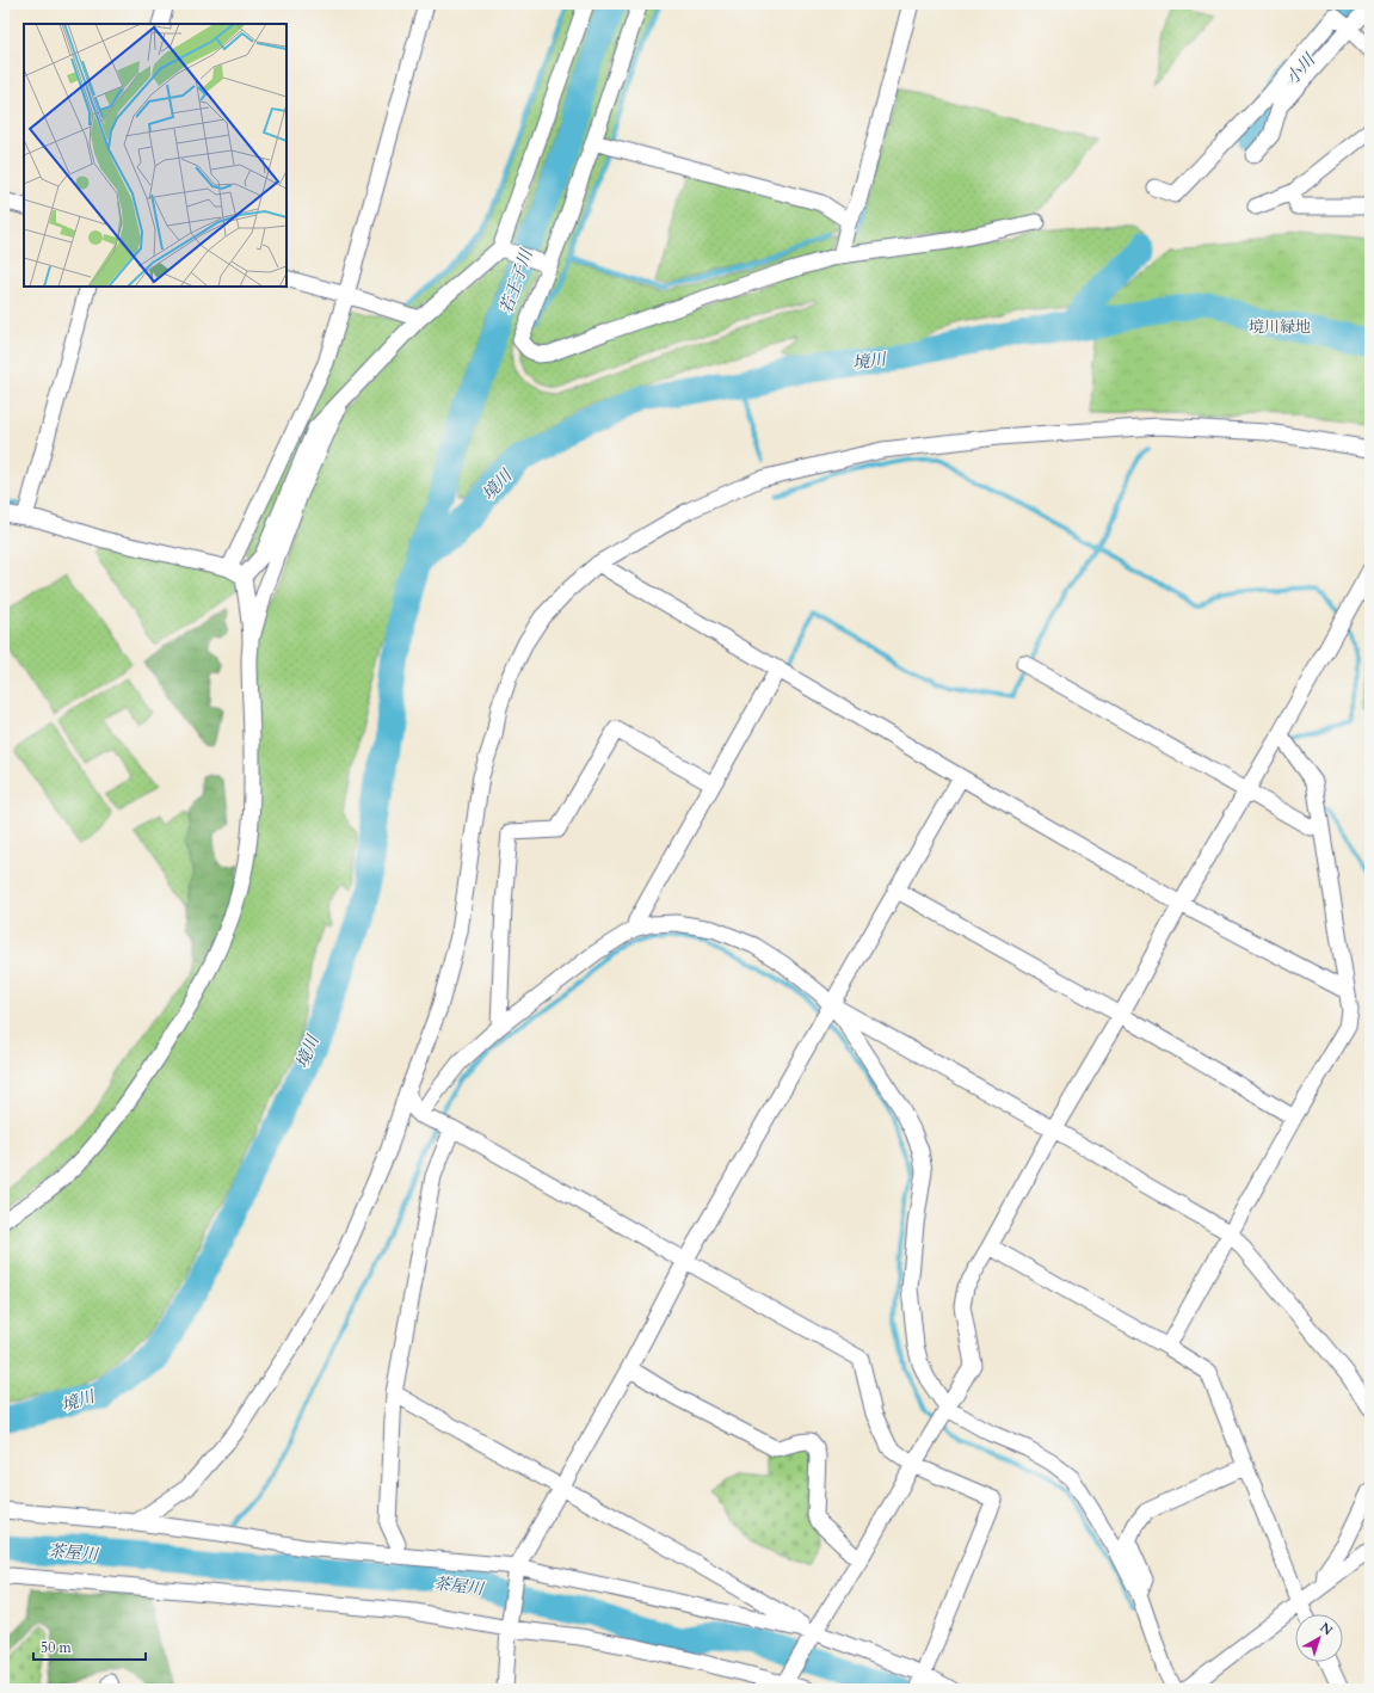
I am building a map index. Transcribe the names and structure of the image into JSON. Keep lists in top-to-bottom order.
{
  "water": [
    "小川",
    "若王子川",
    "境川",
    "茶屋川"
  ],
  "parks": ["境川緑地"],
  "scale_bar": "50 m",
  "north": "top right"
}
